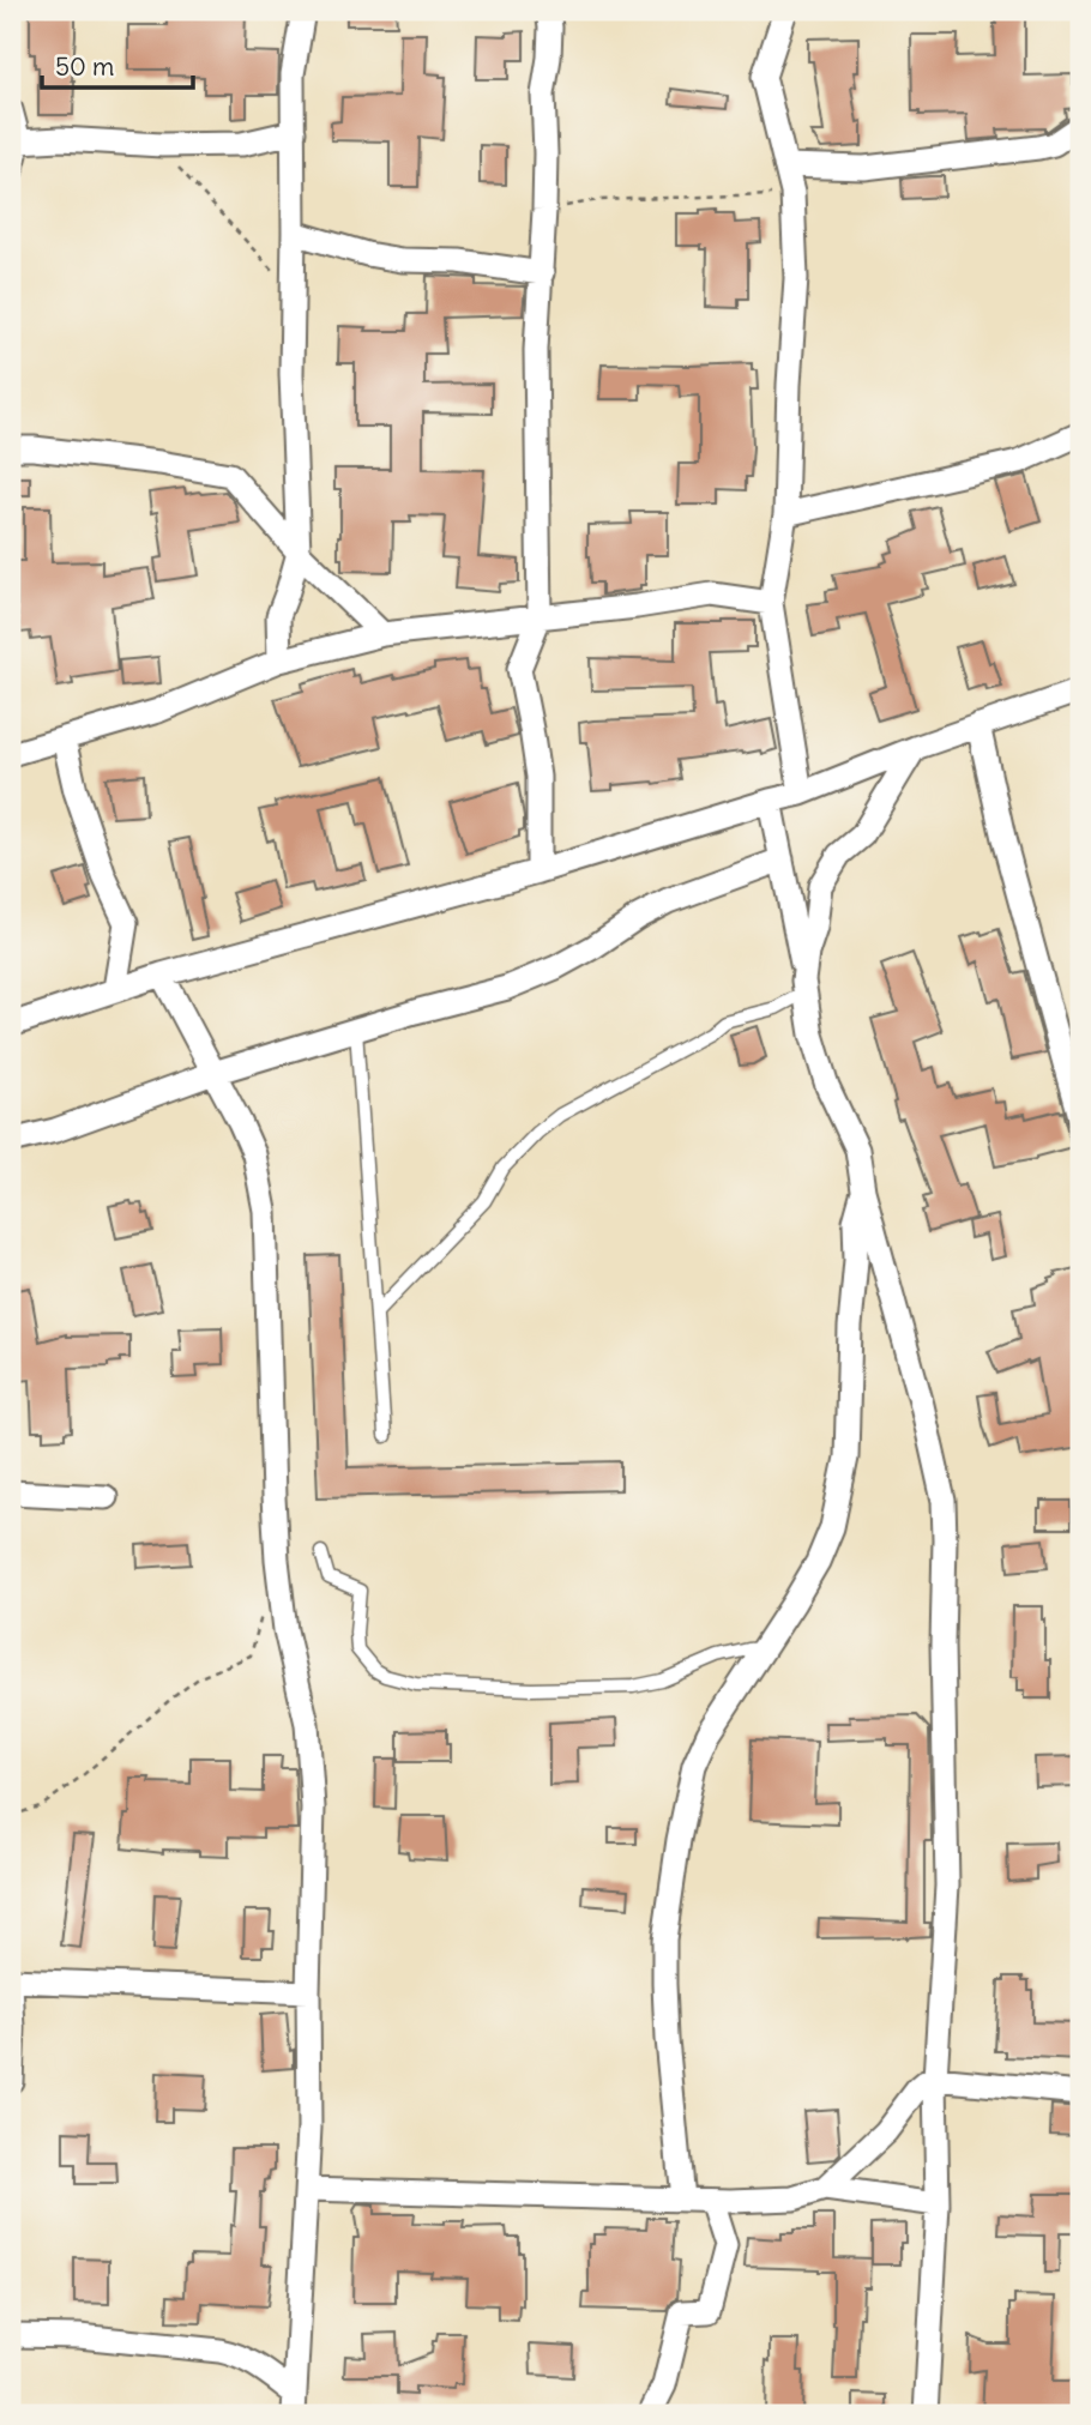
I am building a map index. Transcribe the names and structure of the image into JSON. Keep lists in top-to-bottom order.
{
  "scale_bar": "50 m"
}
